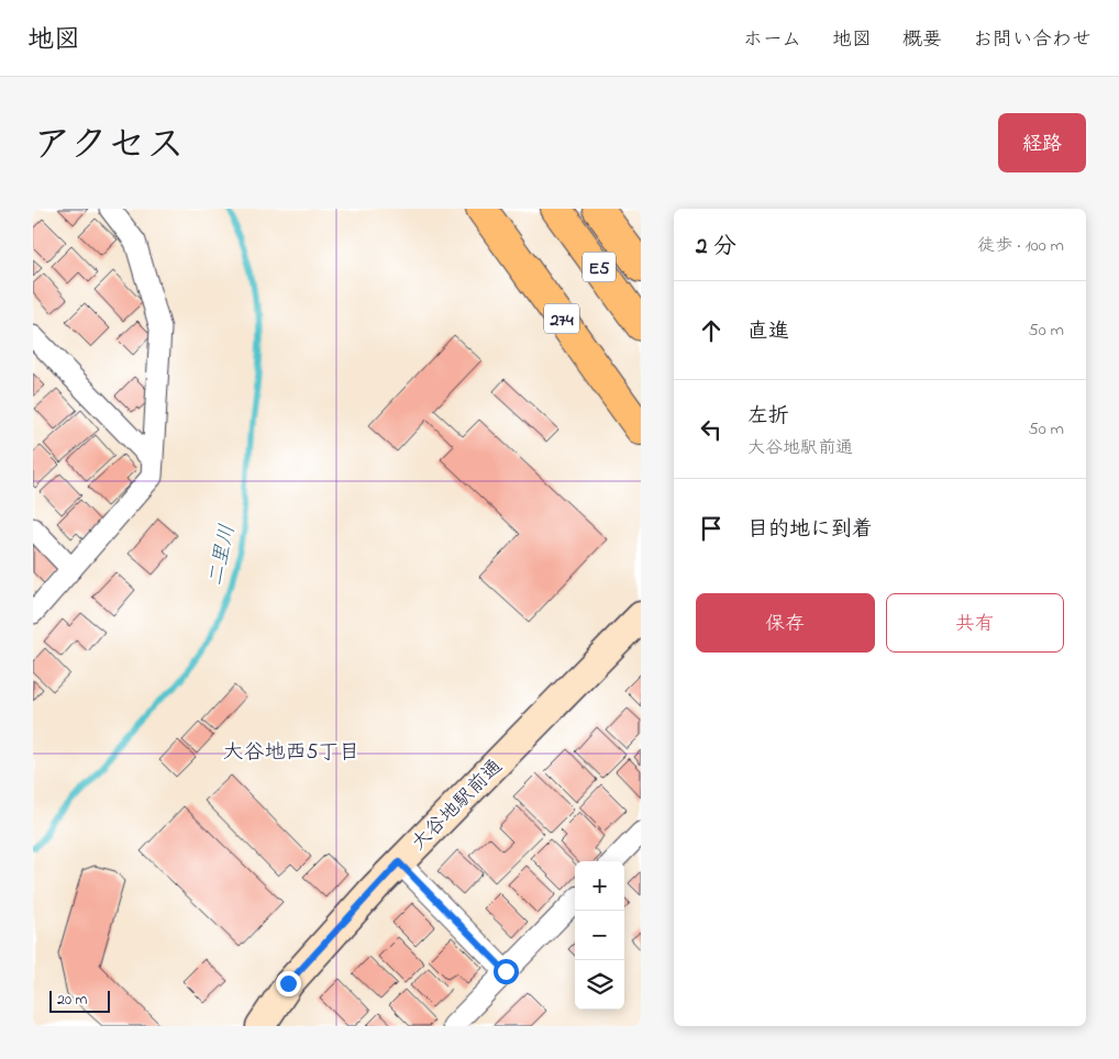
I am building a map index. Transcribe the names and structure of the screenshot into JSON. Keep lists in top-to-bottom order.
{
  "streets": {
    "highway": ["E5", "274"],
    "street": ["大谷地駅前通"]
  },
  "districts": ["大谷地西5丁目"],
  "water": ["二里川"],
  "scale_bar": "20 m",
  "page": {
    "header": "地図",
    "nav": [
      "ホーム",
      "地図",
      "概要",
      "お問い合わせ"
    ],
    "title": "アクセス",
    "buttons": [
      "経路",
      ["保存", "共有"]
    ],
    "heading": ["2 分", "徒歩 · 100 m"],
    "list": [
      ["直進", "50 m"],
      ["左折", "大谷地駅前通", "50 m"],
      "目的地に到着"
    ],
    "map_buttons": ["+", "−"],
    "scale": "20 m"
  }
}
